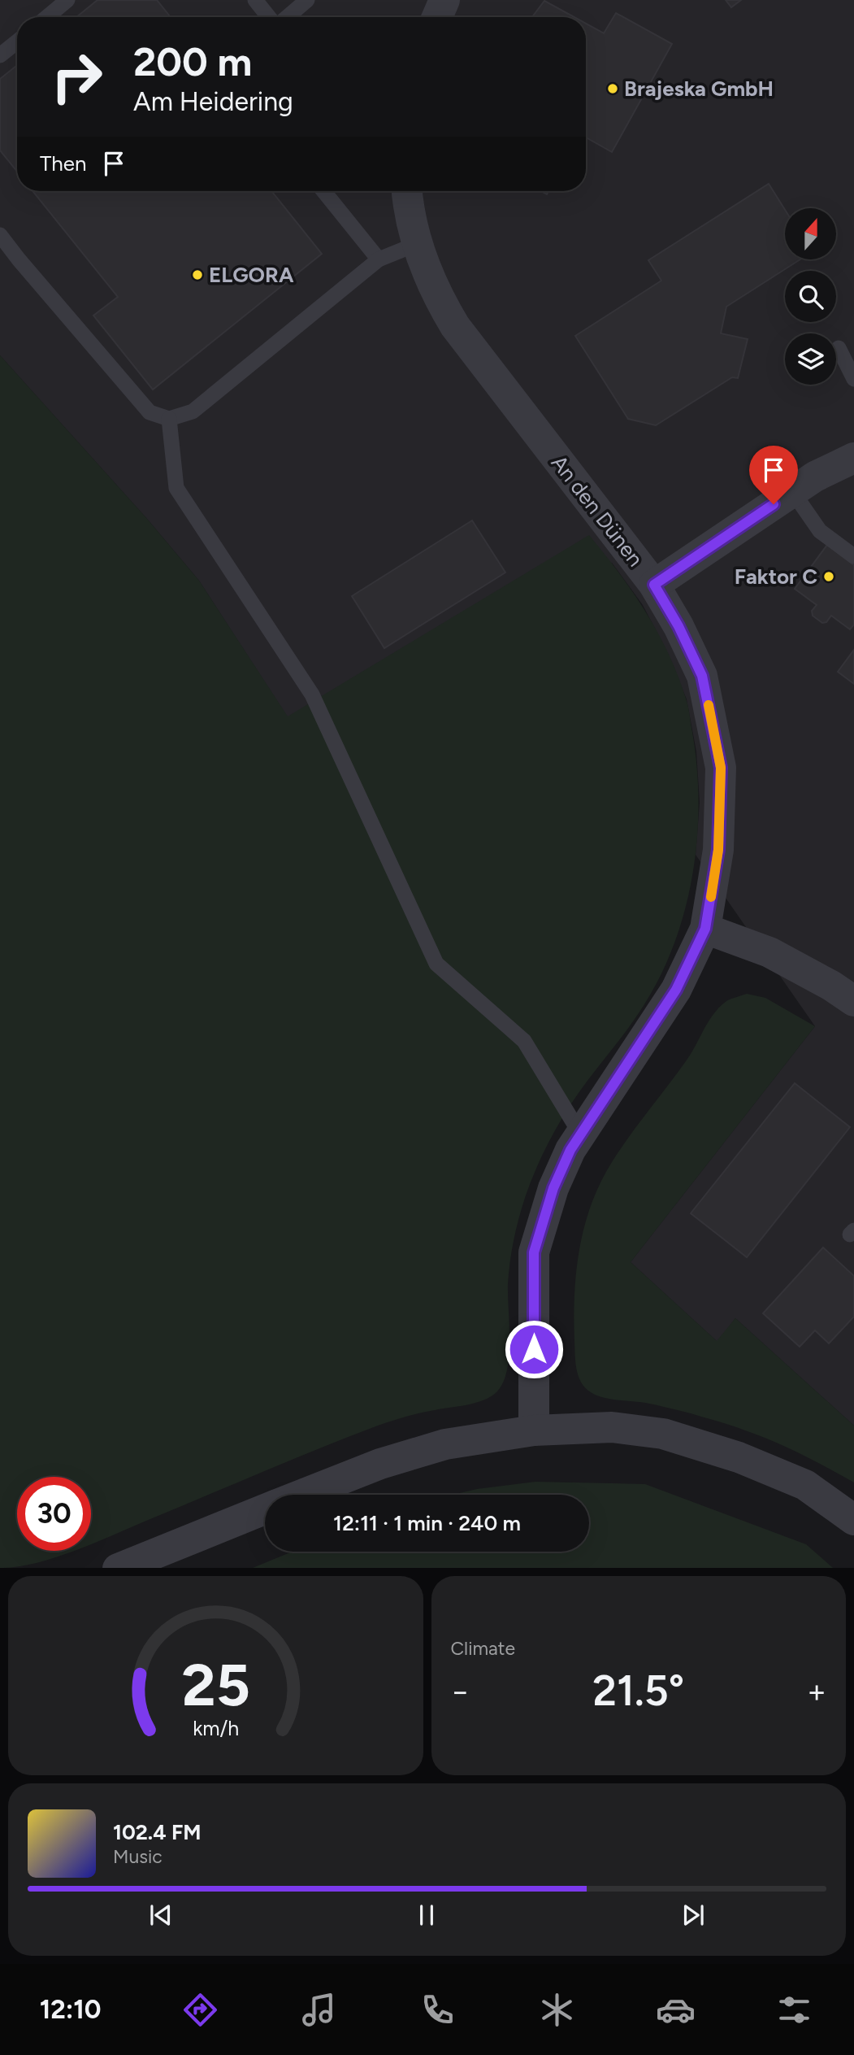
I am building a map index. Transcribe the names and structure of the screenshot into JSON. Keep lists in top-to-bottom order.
{
  "streets": {
    "street": ["An den Dünen"]
  },
  "places": ["Brajeska GmbH", "ELGORA", "Faktor C"],
  "north": "top",
  "page": {
    "turn": ["200 m", "Am Heidering"],
    "then": "Then",
    "limit": "30",
    "trip": "12:11 · 1 min · 240 m",
    "tile": "Climate",
    "heat": ["−", "21.5°", "+"],
    "song": ["102.4 FM", "Music"],
    "tabs": "12:10",
    "gauge": ["25", "km/h"]
  }
}
